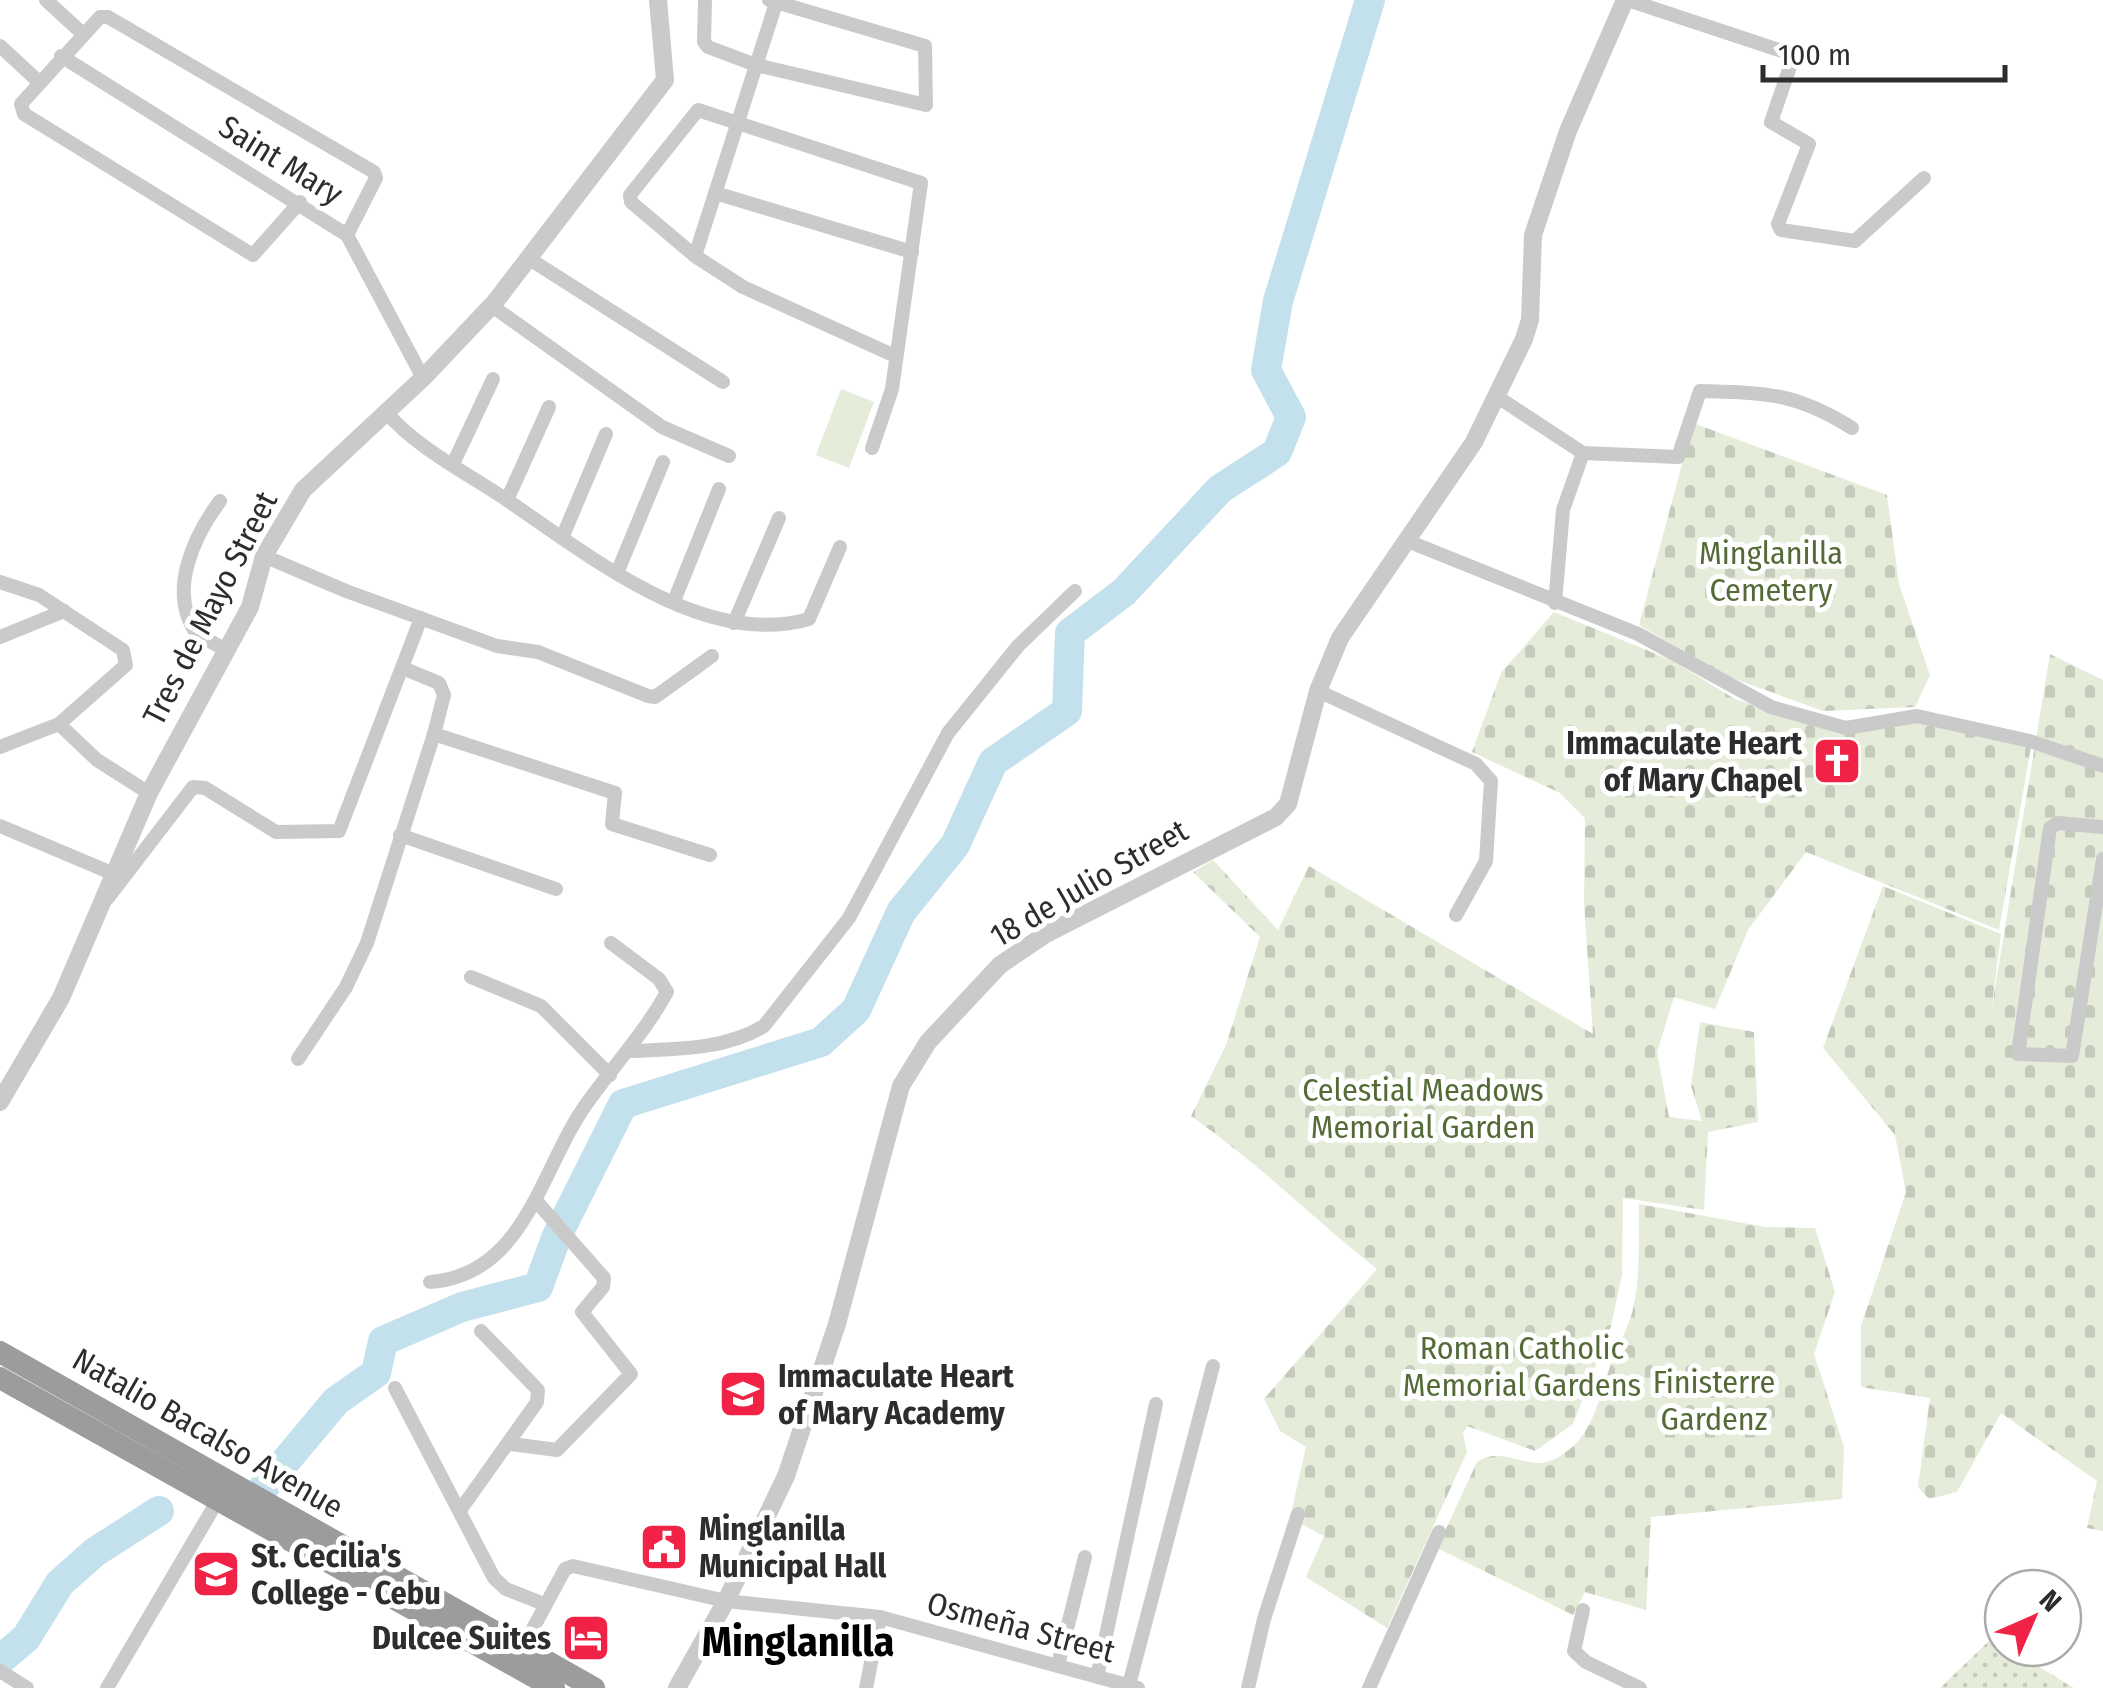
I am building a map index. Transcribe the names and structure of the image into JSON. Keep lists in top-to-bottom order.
{
  "streets": {
    "highway": ["Natalio Bacalso Avenue"],
    "street": [
      "Saint Mary",
      "Tres de Mayo Street",
      "18 de Julio Street",
      "Osmeña Street"
    ]
  },
  "crossings": [
    ["Saint Mary", "Tres de Mayo Street"],
    ["18 de Julio Street", "Osmeña Street"],
    ["Natalio Bacalso Avenue", "Osmeña Street"]
  ],
  "districts": ["Minglanilla"],
  "parks": [
    "Minglanilla Cemetery",
    "Celestial Meadows Memorial Garden",
    "Roman Catholic Memorial Gardens",
    "Finisterre Gardenz"
  ],
  "places": {
    "church": ["Immaculate Heart of Mary Chapel"],
    "school or university": ["Immaculate Heart of Mary Academy", "St. Cecilia's College - Cebu"],
    "public building": ["Minglanilla Municipal Hall"],
    "hotel": ["Dulcee Suites"]
  },
  "scale_bar": "100 m",
  "north": "top right"
}
